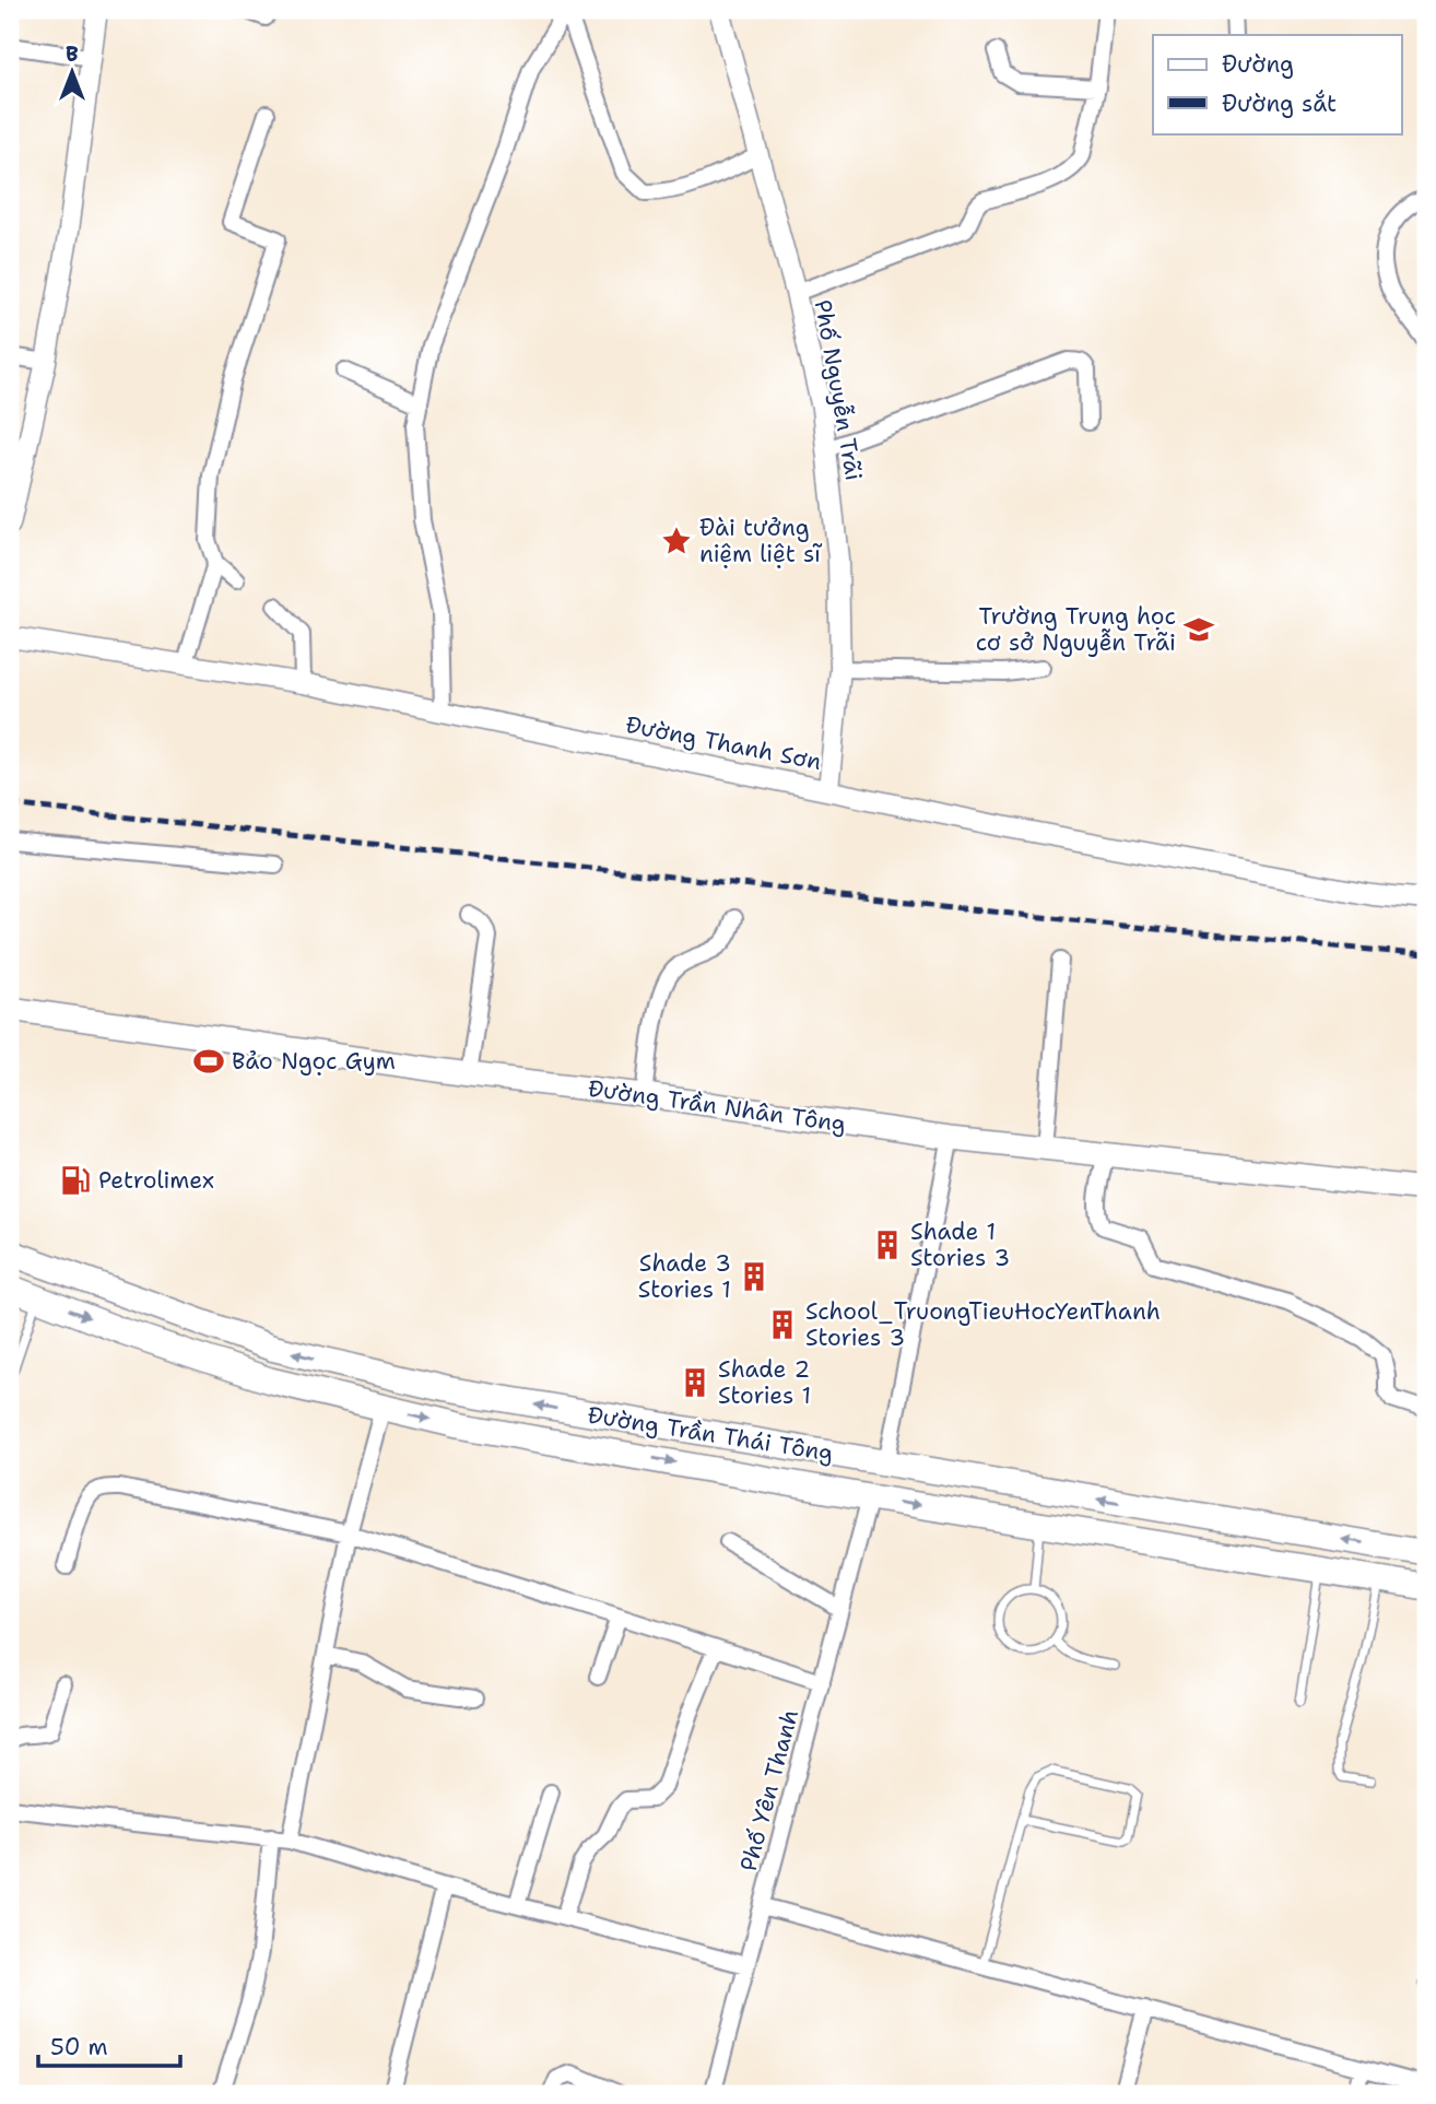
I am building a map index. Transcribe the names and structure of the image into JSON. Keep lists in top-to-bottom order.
{
  "streets": {
    "highway": ["Đường Trần Thái Tông"],
    "main road": ["Đường Trần Nhân Tông"],
    "street": ["Phố Nguyễn Trãi", "Đường Thanh Sơn", "Phố Yên Thanh"]
  },
  "crossings": [
    ["Phố Nguyễn Trãi", "Đường Thanh Sơn"],
    ["Đường Trần Thái Tông", "Phố Yên Thanh"]
  ],
  "places": {
    "place": ["Đài tưởng niệm liệt sĩ"],
    "school or university": ["Trường Trung học cơ sở Nguyễn Trãi"],
    "sports": ["Bảo Ngọc Gym"],
    "fuel station": ["Petrolimex"],
    "building": [
      "Shade 1 Stories 3",
      "Shade 3 Stories 1",
      "School_TruongTieuHocYenThanh Stories 3",
      "Shade 2 Stories 1"
    ]
  },
  "legend": ["Đường", "Đường sắt"],
  "scale_bar": "50 m",
  "north": "top"
}
